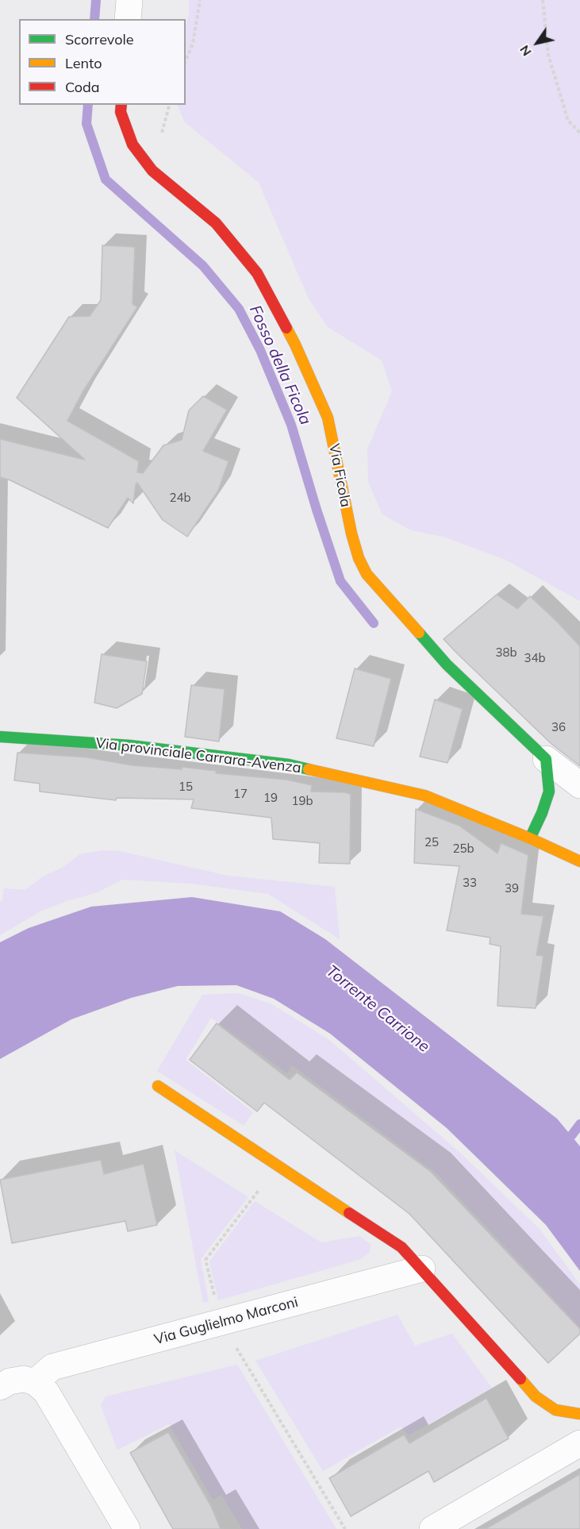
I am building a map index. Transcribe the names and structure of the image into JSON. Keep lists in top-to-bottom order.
{
  "streets": {
    "street": ["Via Ficola", "Via provinciale Carrara-Avenza", "Via Guglielmo Marconi"]
  },
  "water": ["Fosso della Ficola", "Torrente Carrione"],
  "house_numbers": [
    "24b",
    "38b",
    "34b",
    "36",
    "15",
    "17",
    "19",
    "19b",
    "25",
    "25b",
    "33",
    "39"
  ],
  "legend": ["Scorrevole", "Lento", "Coda"],
  "north": "bottom left"
}
